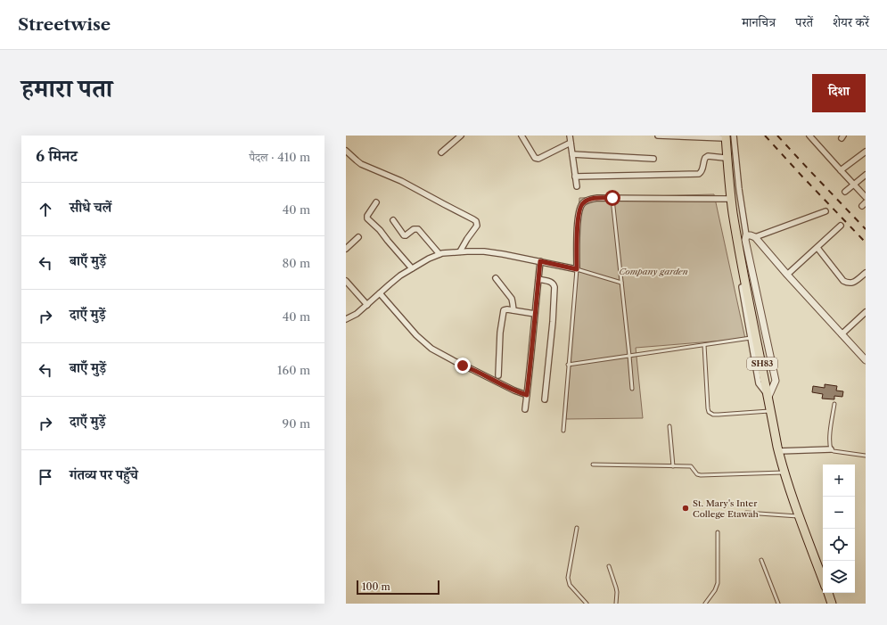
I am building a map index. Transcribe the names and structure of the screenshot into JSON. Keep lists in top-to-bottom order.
{
  "streets": {
    "main road": ["SH83"]
  },
  "parks": ["Company garden"],
  "places": ["St. Mary's Inter College Etawah"],
  "scale_bar": "100 m",
  "page": {
    "header": "Streetwise",
    "nav": ["मानचित्र", "परतें", "शेयर करें"],
    "title": "हमारा पता",
    "buttons": "दिशा",
    "heading": ["6 मिनट", "पैदल · 410 m"],
    "list": [
      ["सीधे चलें", "40 m"],
      ["बाएँ मुड़ें", "80 m"],
      ["दाएँ मुड़ें", "40 m"],
      ["बाएँ मुड़ें", "160 m"],
      ["दाएँ मुड़ें", "90 m"],
      "गंतव्य पर पहुँचे"
    ],
    "map_buttons": ["+", "−"],
    "scale": "100 m"
  }
}
